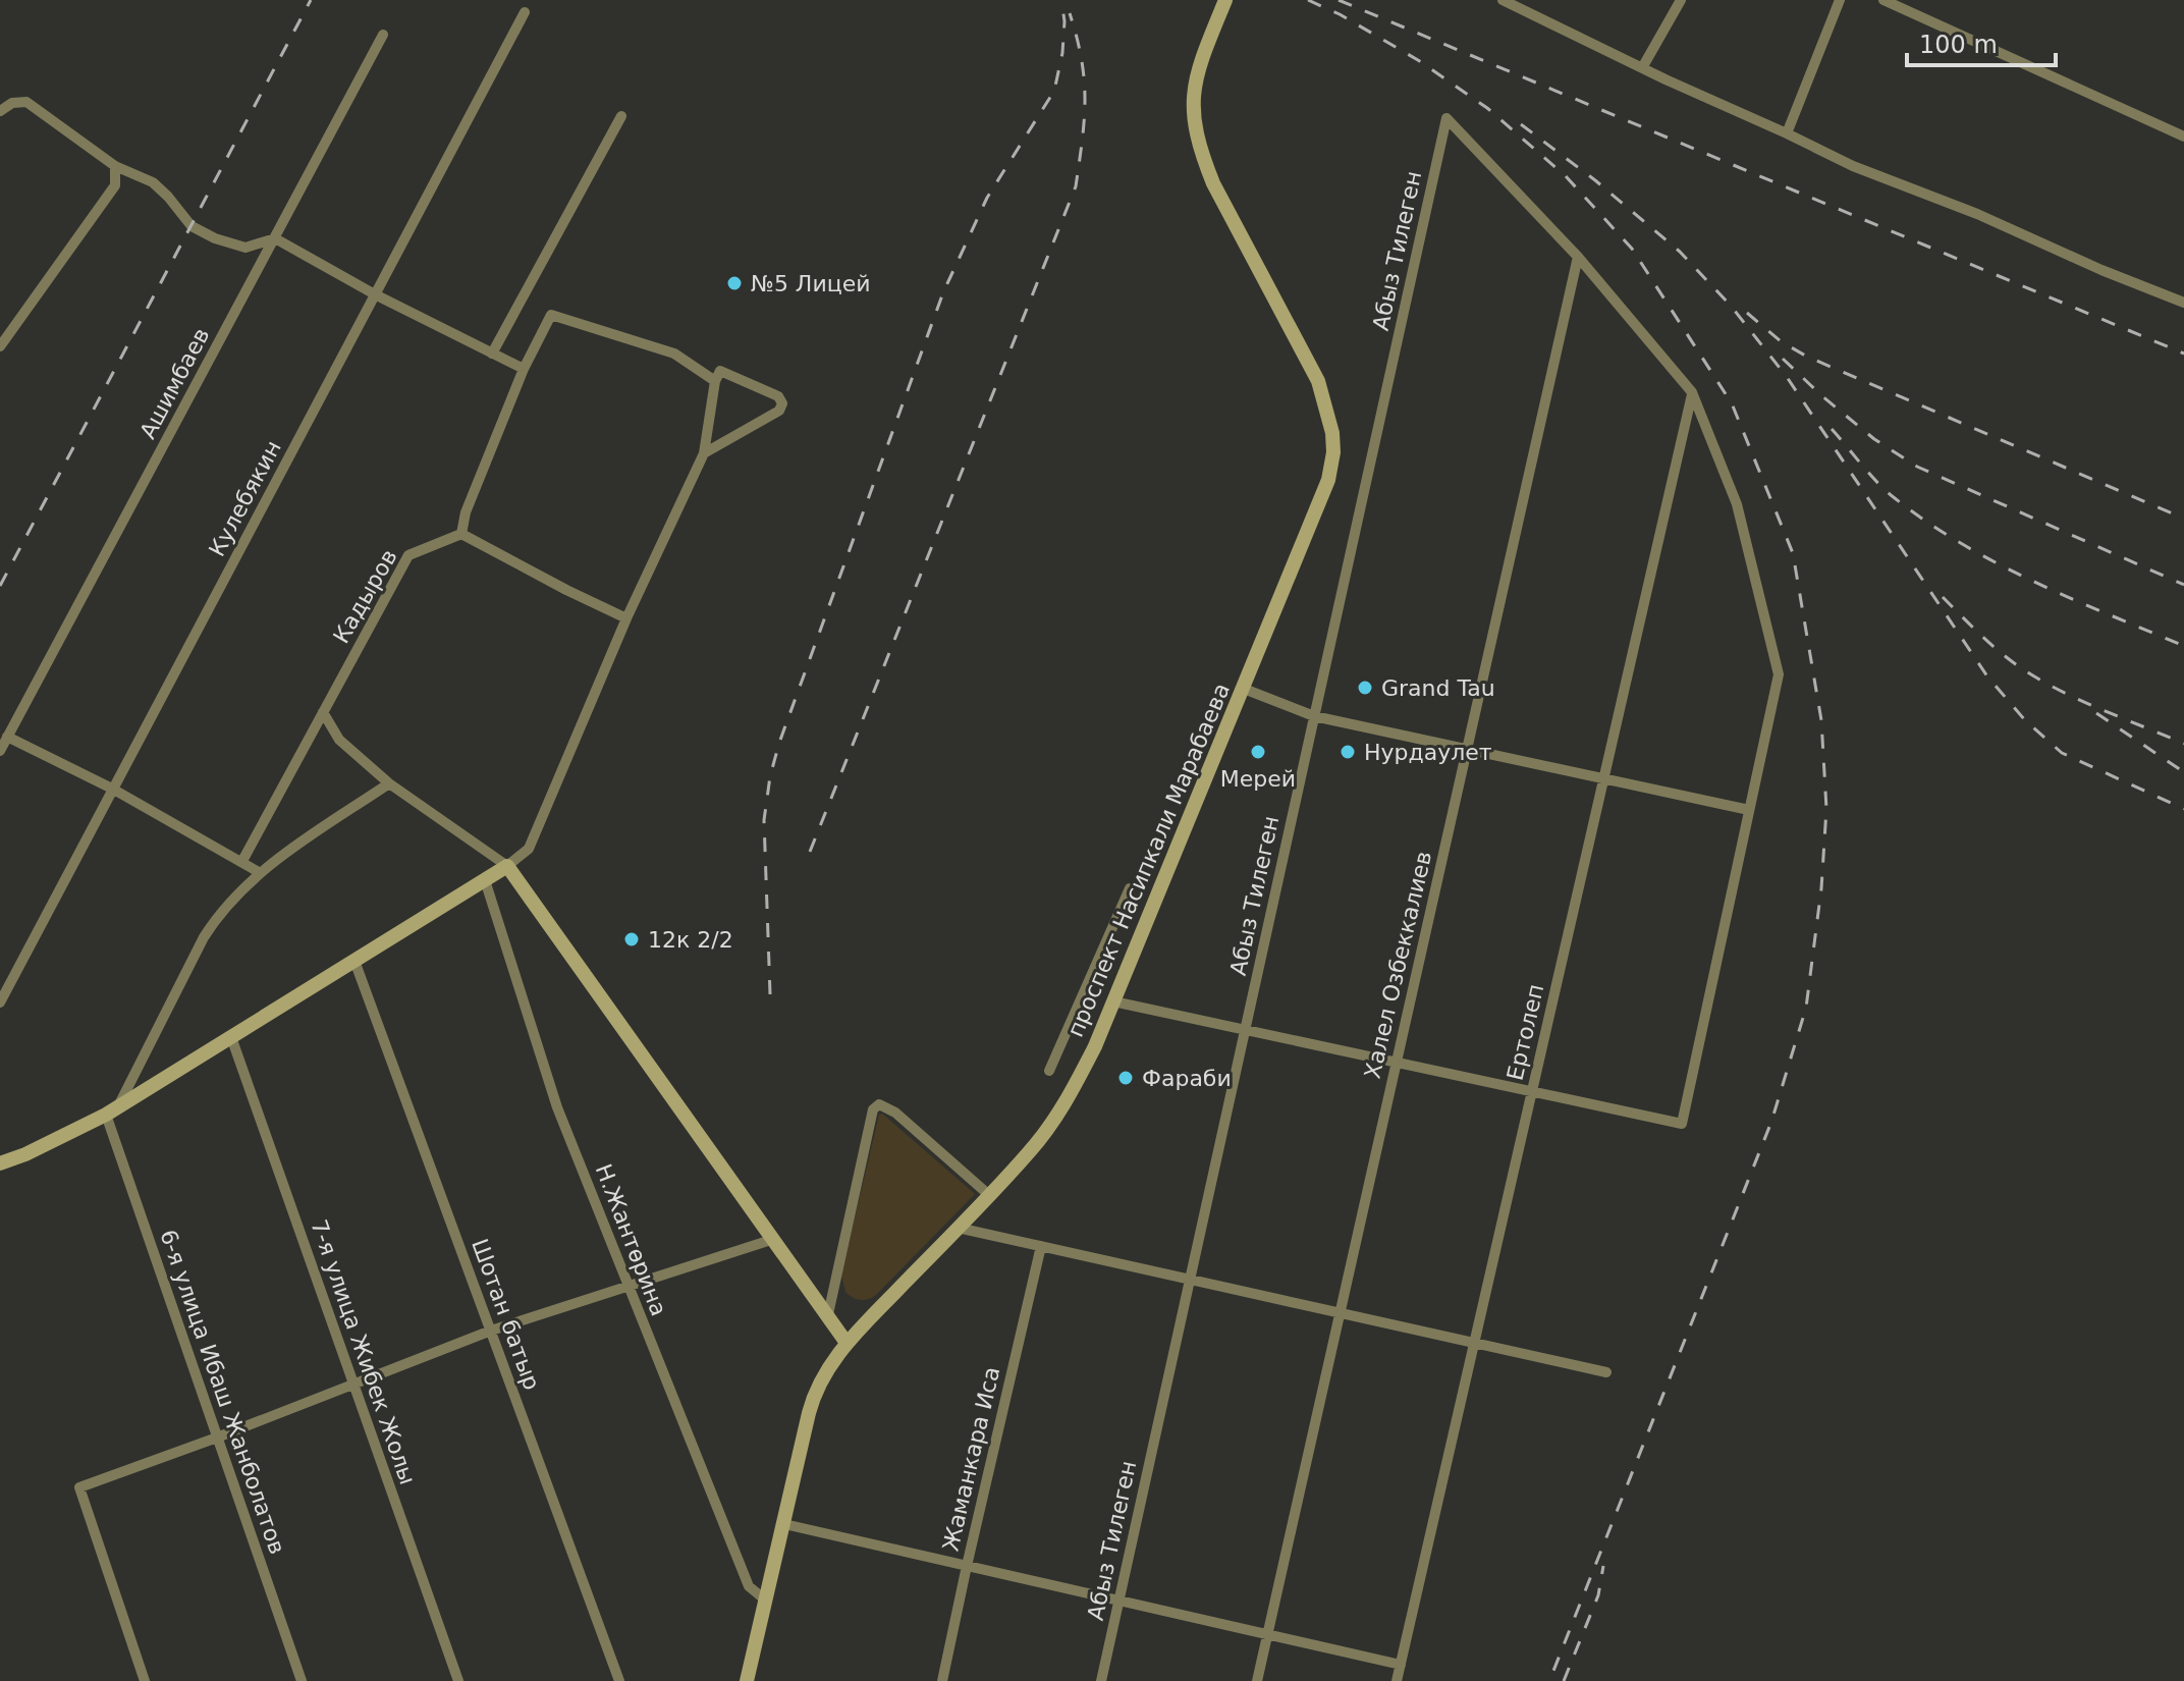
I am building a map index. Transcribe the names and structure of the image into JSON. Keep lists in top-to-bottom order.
{
  "streets": {
    "main road": ["проспект Насипкали Марабаева"],
    "street": [
      "Абыз Тилеген",
      "Ашимбаев",
      "Кулебякин",
      "Кадыров",
      "Халел Озбеккалиев",
      "Ертолеп",
      "Н.Жантөрина",
      "Шотан батыр",
      "7-я улица Жибек Жолы",
      "6-я улица Ибаш Жанболатов",
      "Жаманкара Иса"
    ]
  },
  "crossings": [
    ["Абыз Тилеген", "Халел Озбеккалиев"],
    ["проспект Насипкали Марабаева", "Н.Жантөрина"]
  ],
  "places": [
    "№5 Лицей",
    "Grand Tau",
    "Мерей",
    "Нурдаулет",
    "12к 2/2",
    "Фараби"
  ],
  "scale_bar": "100 m"
}
